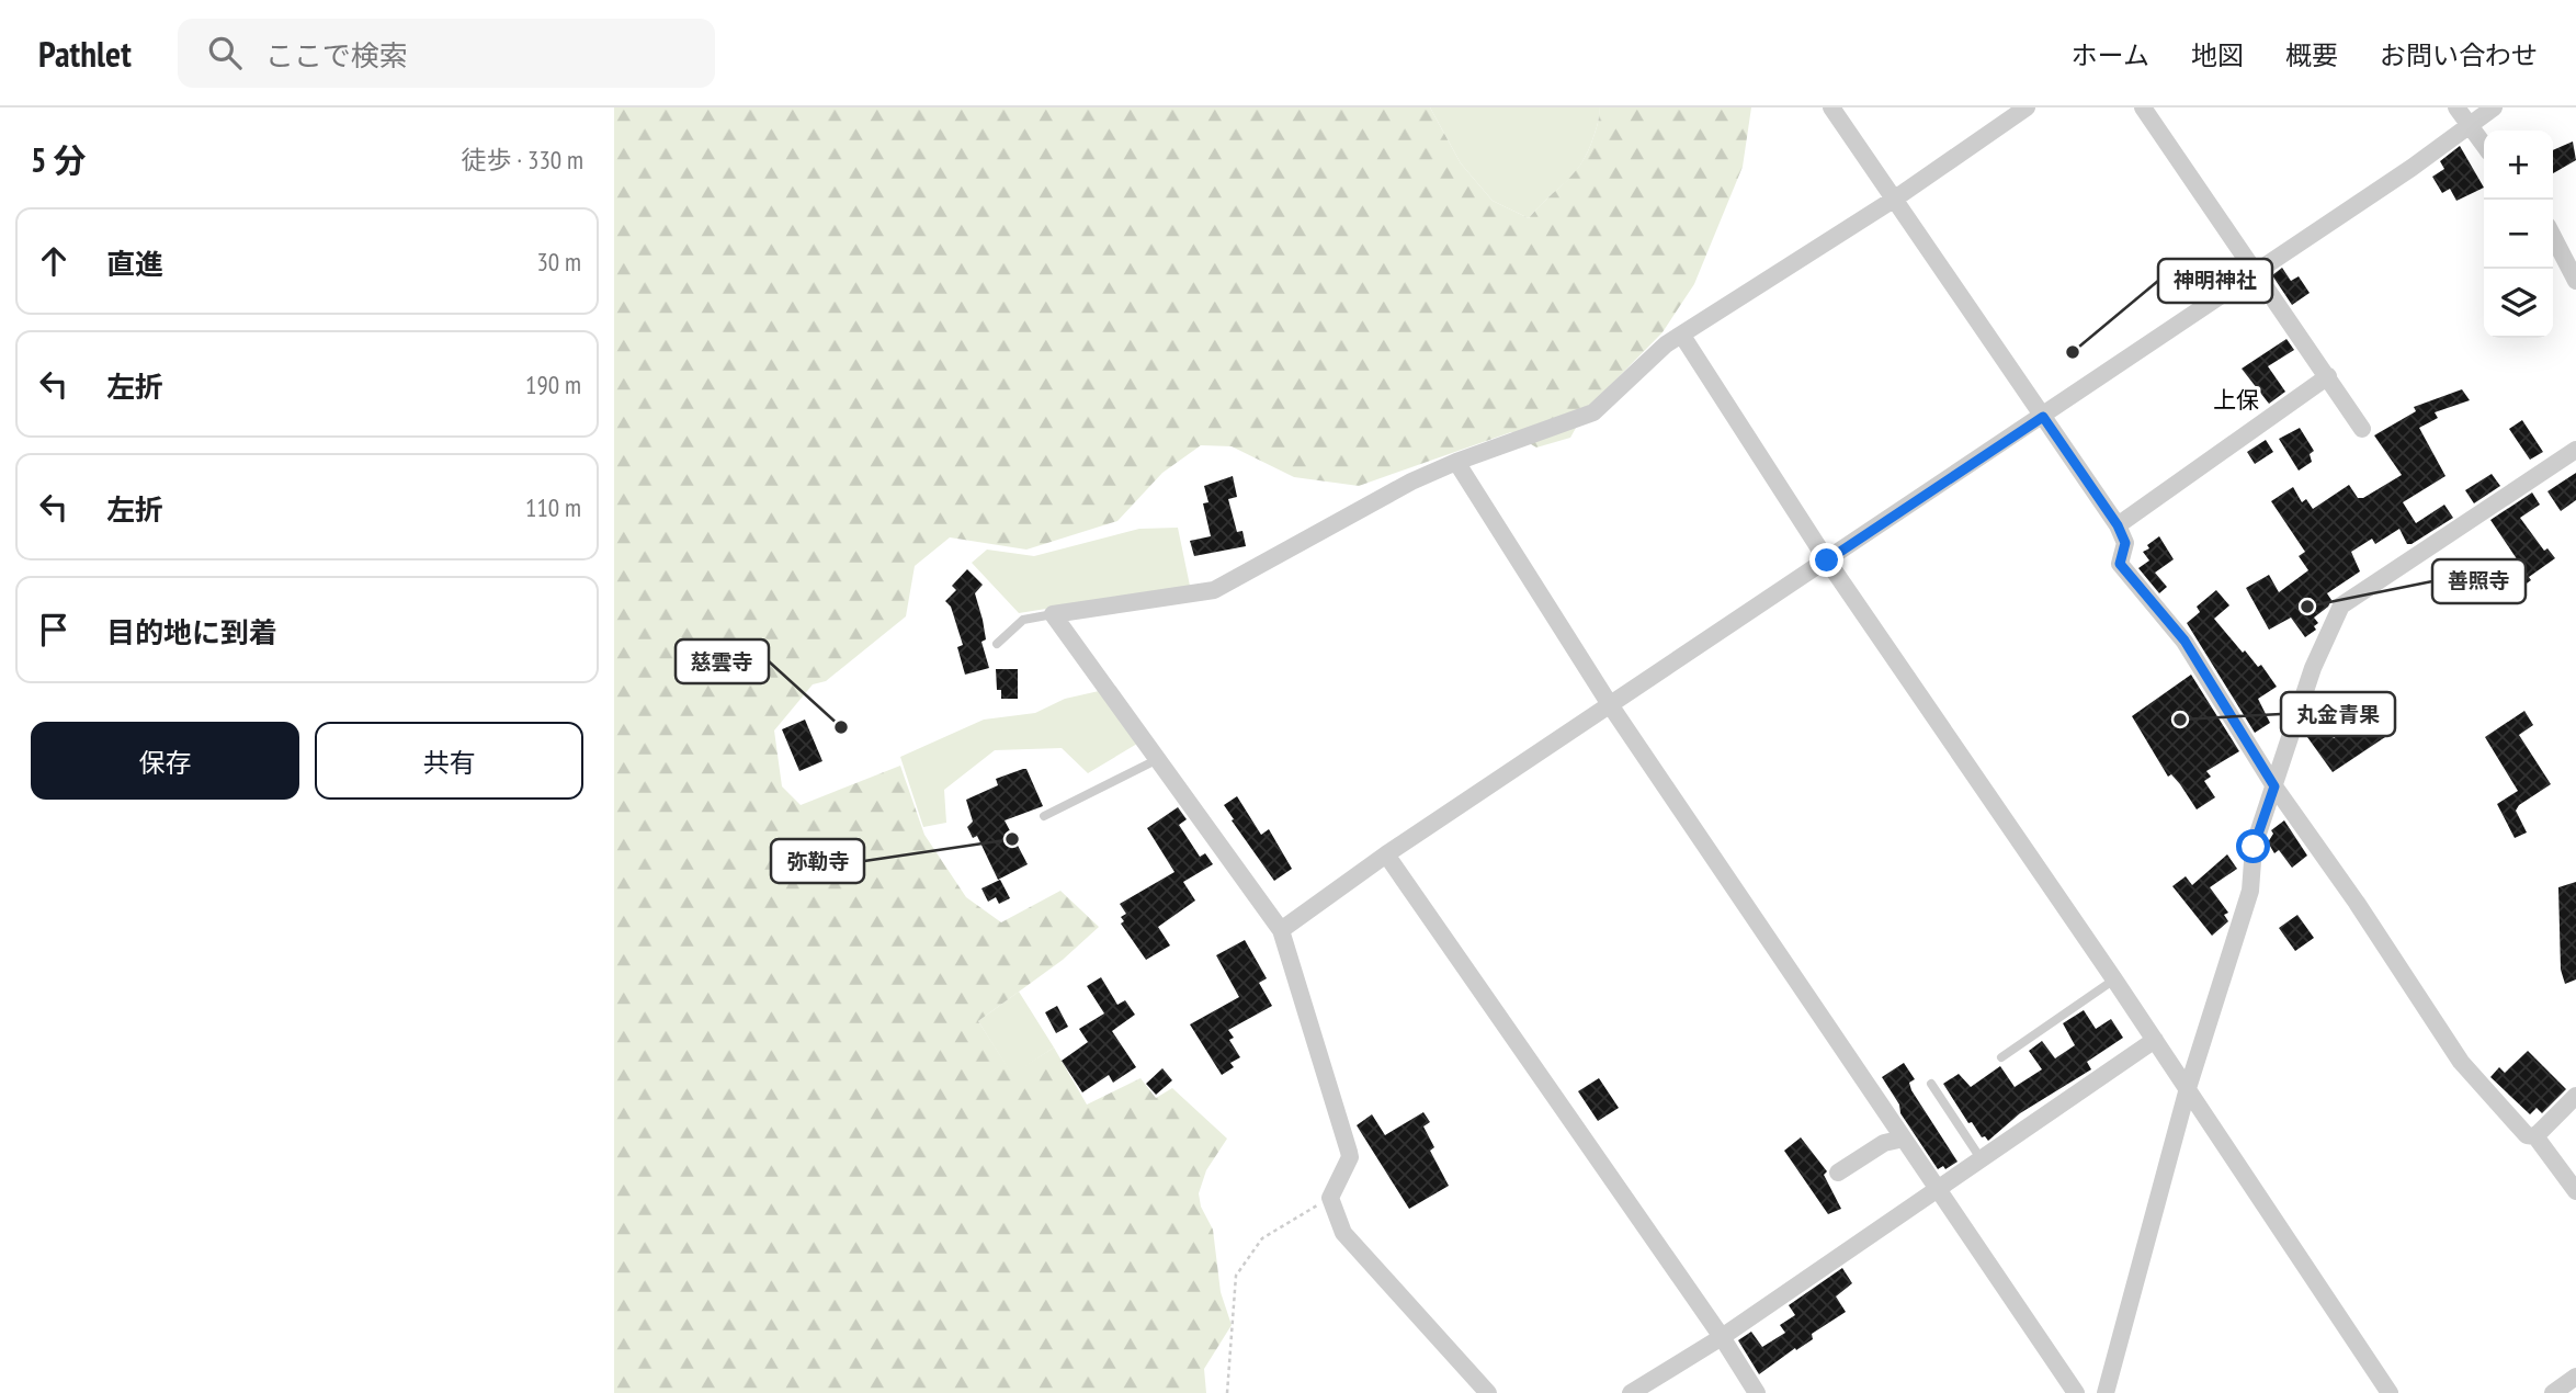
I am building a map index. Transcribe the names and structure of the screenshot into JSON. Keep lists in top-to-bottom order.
{
  "districts": ["上保"],
  "places": [
    "神明神社",
    "善照寺",
    "丸金青果",
    "慈雲寺",
    "弥勒寺"
  ],
  "page": {
    "header": "Pathlet",
    "search": "ここで検索",
    "nav": [
      "ホーム",
      "地図",
      "概要",
      "お問い合わせ"
    ],
    "heading": ["5 分", "徒歩 · 330 m"],
    "map_buttons": ["+", "−"],
    "list": [
      ["直進", "30 m"],
      ["左折", "190 m"],
      ["左折", "110 m"],
      "目的地に到着"
    ],
    "buttons": ["保存", "共有"]
  }
}
